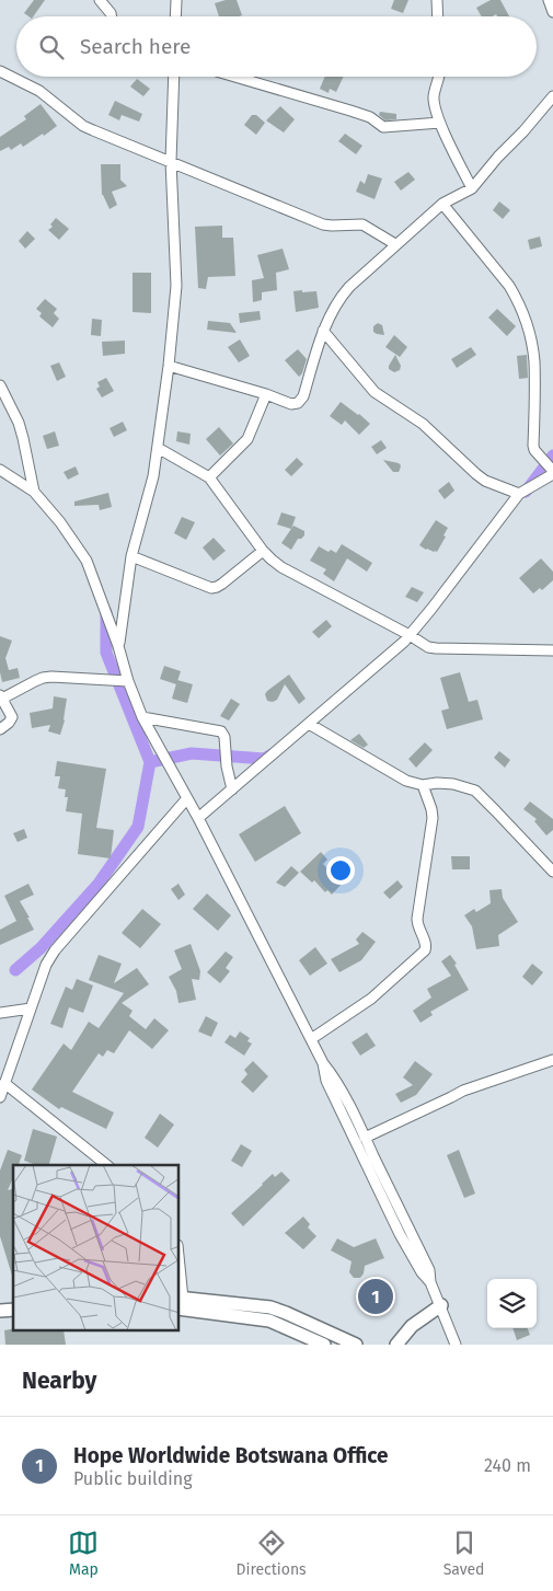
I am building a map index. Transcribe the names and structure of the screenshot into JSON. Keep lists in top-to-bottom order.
{
  "page": {
    "search": "Search here",
    "pins": "1",
    "heading": "Nearby",
    "list": [
      {
        "mark": "1",
        "name": "Hope Worldwide Botswana Office",
        "note": "Public building",
        "value": "240 m"
      }
    ],
    "nav": ["Map", "Directions", "Saved"]
  }
}
